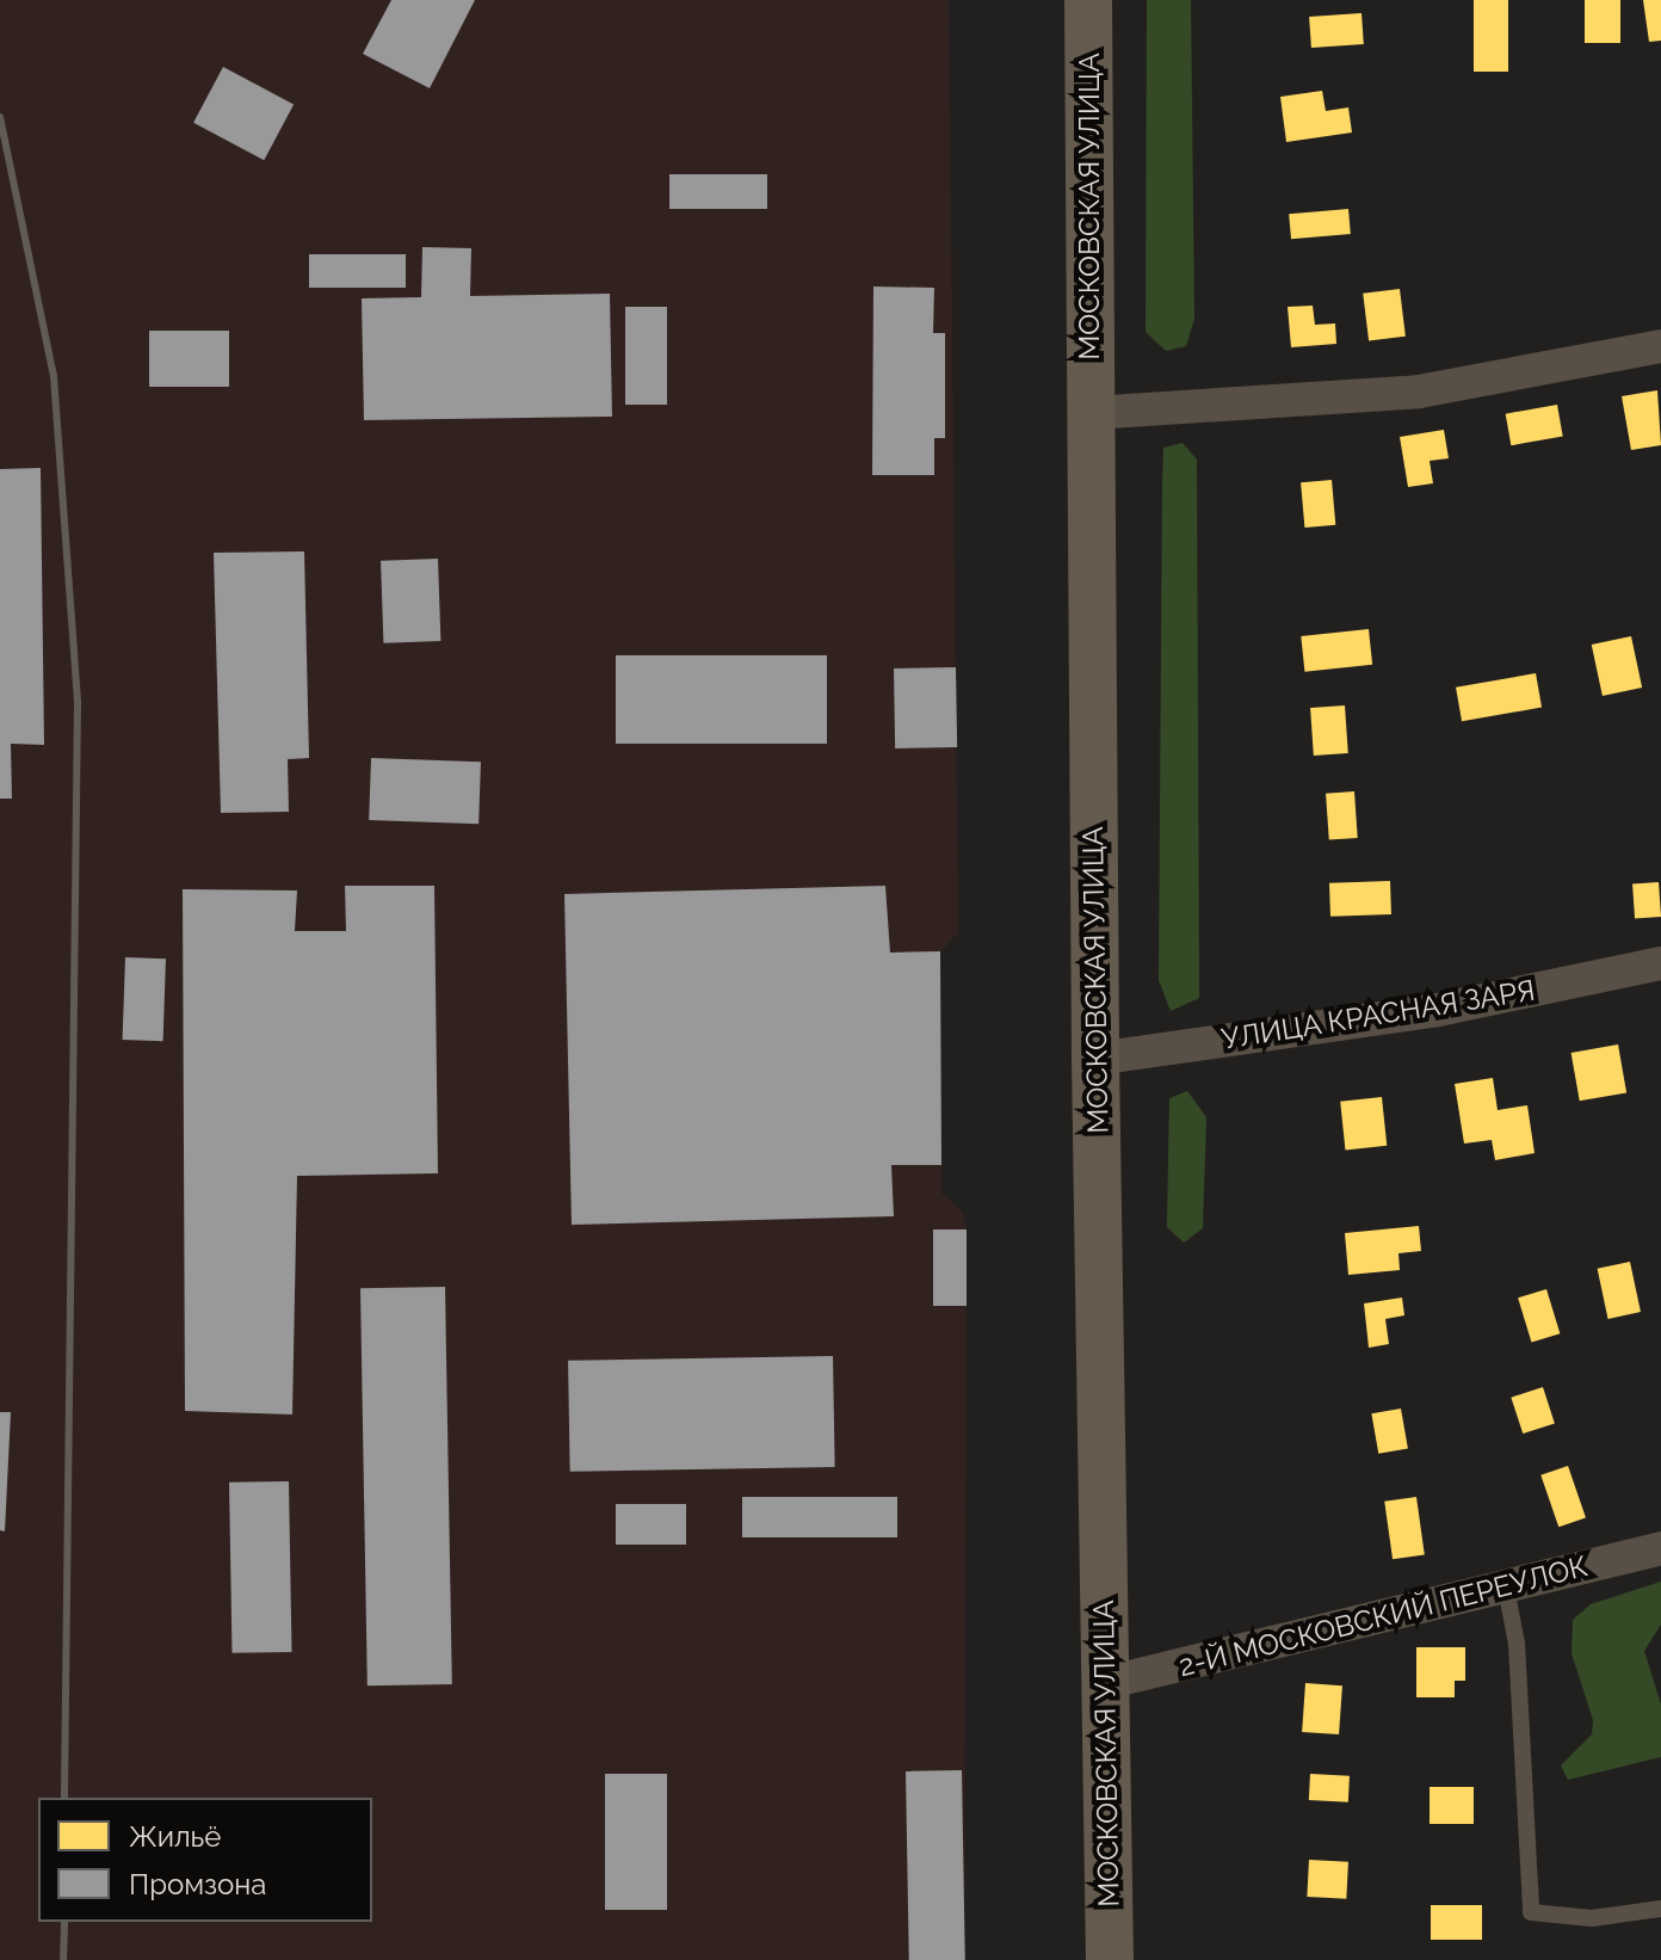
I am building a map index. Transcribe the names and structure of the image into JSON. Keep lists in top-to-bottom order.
{
  "streets": {
    "main road": ["МОСКОВСКАЯ УЛИЦА"],
    "street": ["УЛИЦА КРАСНАЯ ЗАРЯ", "2-Й МОСКОВСКИЙ ПЕРЕУЛОК"]
  },
  "crossings": [
    ["МОСКОВСКАЯ УЛИЦА", "УЛИЦА КРАСНАЯ ЗАРЯ"],
    ["МОСКОВСКАЯ УЛИЦА", "2-Й МОСКОВСКИЙ ПЕРЕУЛОК"]
  ],
  "legend": ["Жильё", "Промзона"]
}
